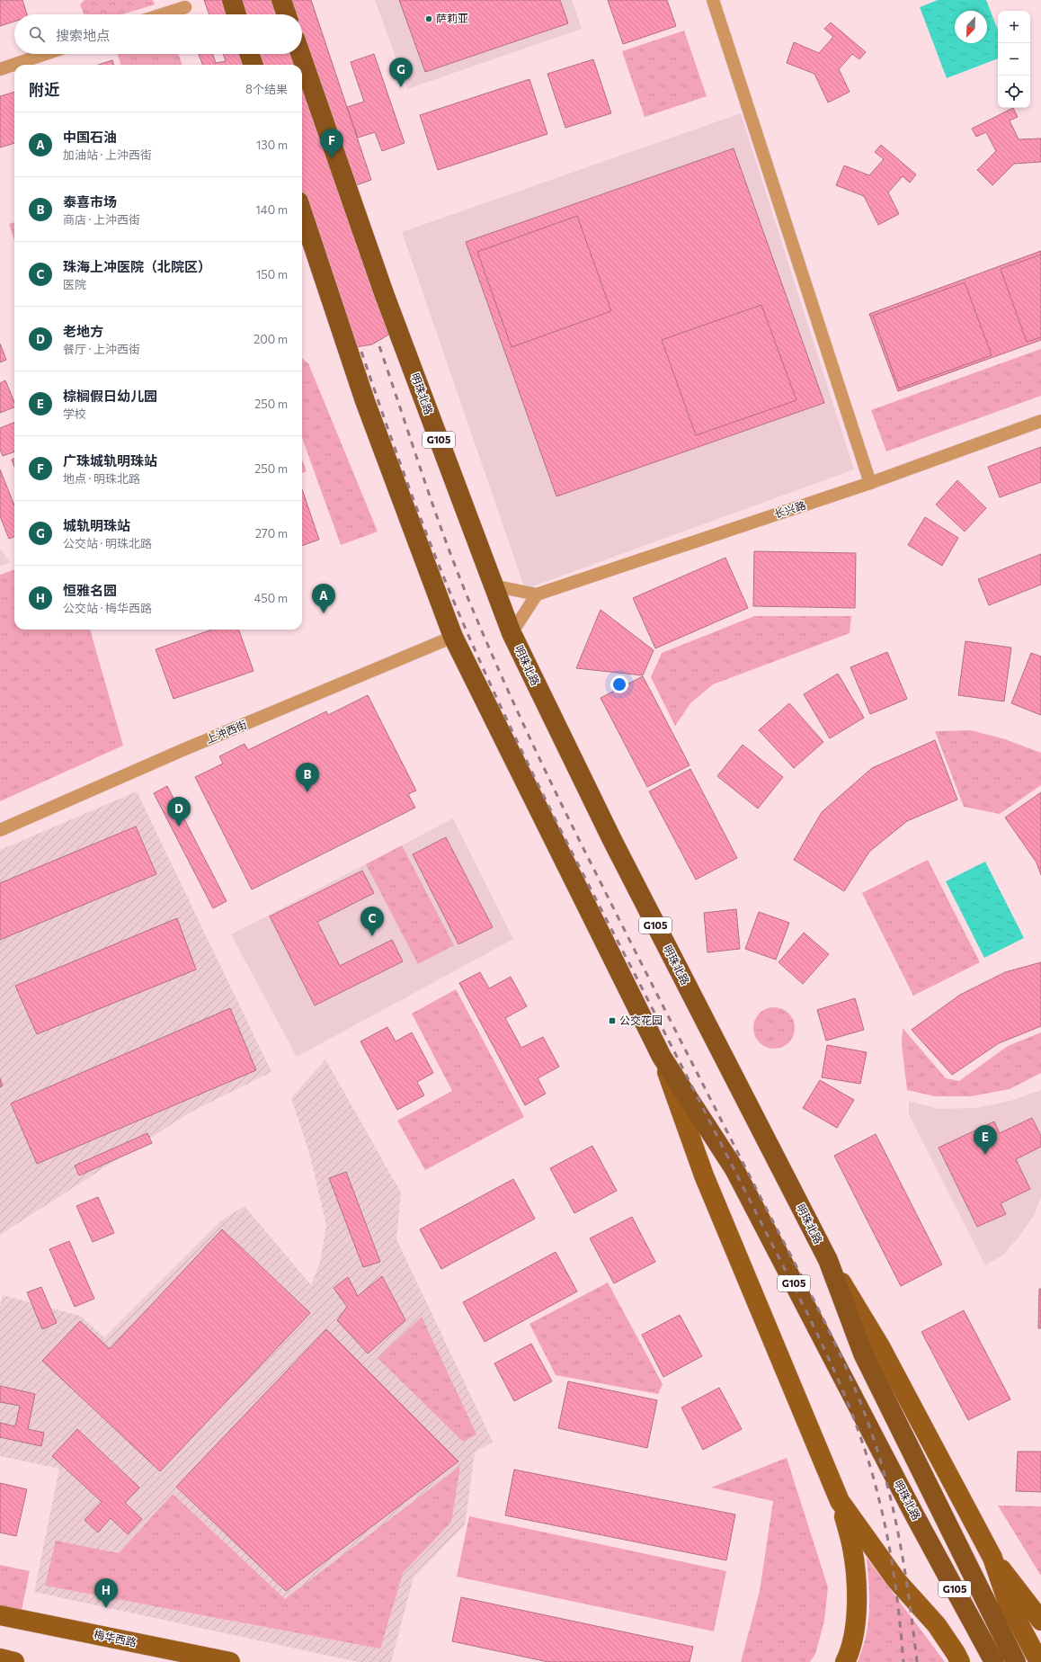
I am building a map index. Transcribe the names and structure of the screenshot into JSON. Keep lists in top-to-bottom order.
{
  "streets": {
    "highway": ["明珠北路", "G105"],
    "main road": ["梅华西路"],
    "street": ["长兴路", "上沖西街"]
  },
  "crossings": [
    ["明珠北路", "长兴路"],
    ["明珠北路", "上沖西街"]
  ],
  "places": {
    "other": ["萨莉亚"],
    "transit": ["公交花园"]
  },
  "north": "bottom left",
  "page": {
    "map_buttons": ["+", "−"],
    "search": "搜索地点",
    "pins": [
      "G",
      "F",
      "A",
      "B",
      "D",
      "C",
      "E",
      "H"
    ],
    "heading": ["附近", "8个结果"],
    "list": [
      {
        "mark": "A",
        "name": "中国石油",
        "note": "加油站 · 上沖西街",
        "value": "130 m"
      },
      {
        "mark": "B",
        "name": "泰喜市场",
        "note": "商店 · 上沖西街",
        "value": "140 m"
      },
      {
        "mark": "C",
        "name": "珠海上冲医院（北院区）",
        "note": "医院",
        "value": "150 m"
      },
      {
        "mark": "D",
        "name": "老地方",
        "note": "餐厅 · 上沖西街",
        "value": "200 m"
      },
      {
        "mark": "E",
        "name": "棕榈假日幼儿园",
        "note": "学校",
        "value": "250 m"
      },
      {
        "mark": "F",
        "name": "广珠城轨明珠站",
        "note": "地点 · 明珠北路",
        "value": "250 m"
      },
      {
        "mark": "G",
        "name": "城轨明珠站",
        "note": "公交站 · 明珠北路",
        "value": "270 m"
      },
      {
        "mark": "H",
        "name": "恒雅名园",
        "note": "公交站 · 梅华西路",
        "value": "450 m"
      }
    ]
  }
}
